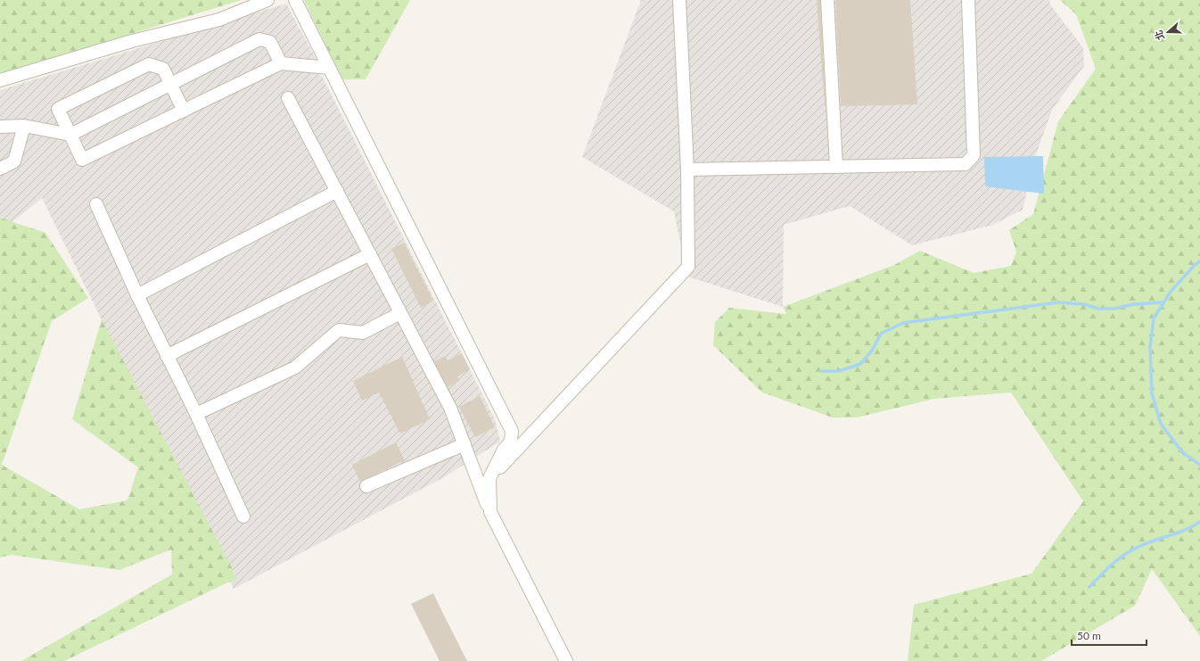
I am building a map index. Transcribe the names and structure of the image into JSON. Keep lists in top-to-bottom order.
{
  "scale_bar": "50 m",
  "north": "left"
}
